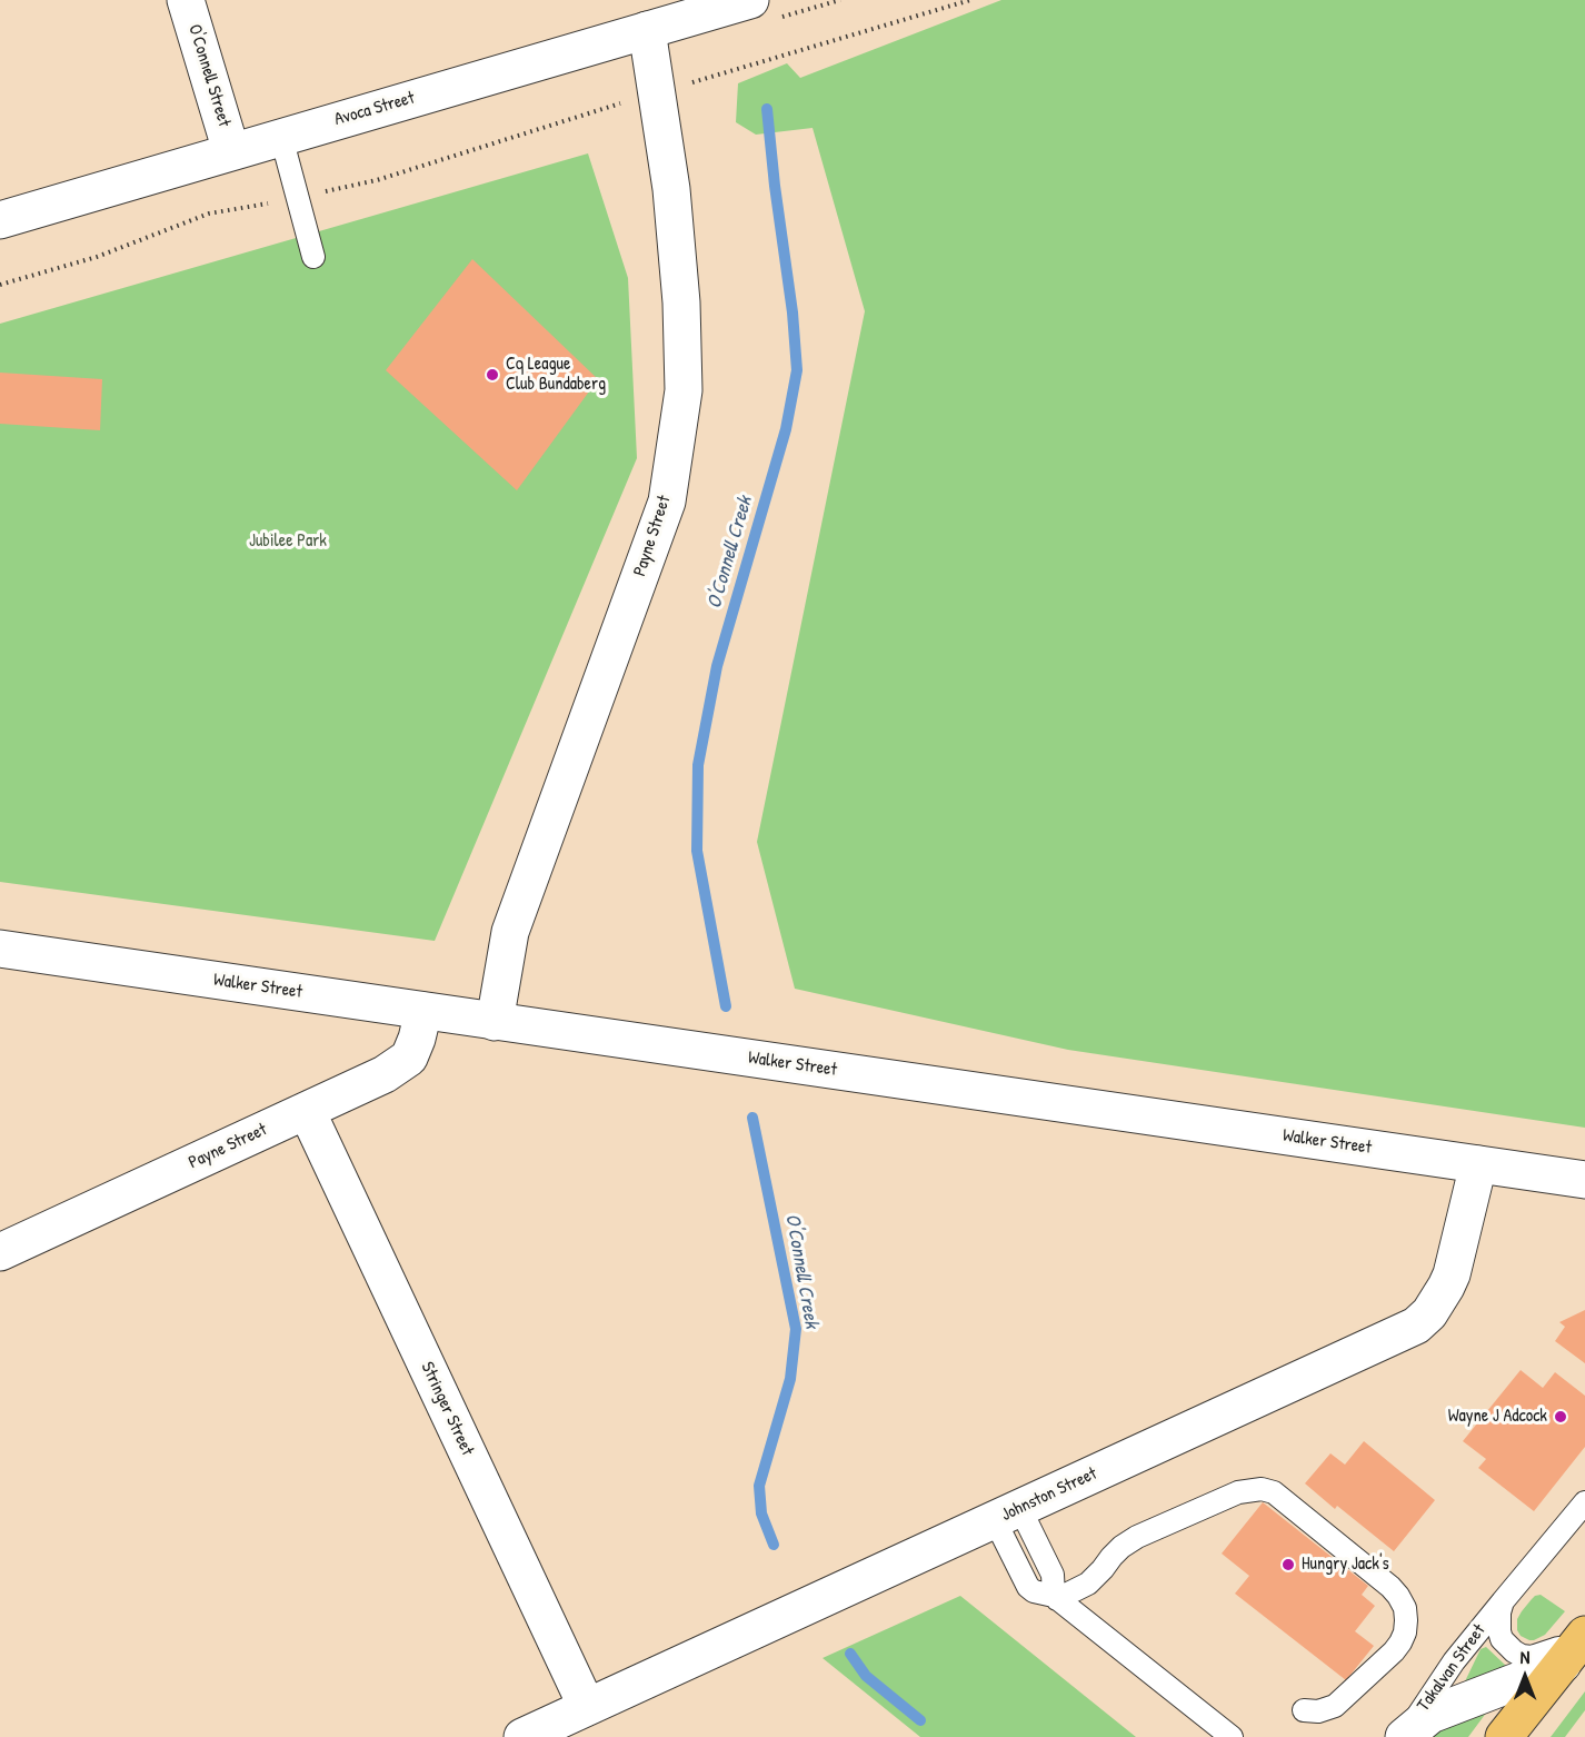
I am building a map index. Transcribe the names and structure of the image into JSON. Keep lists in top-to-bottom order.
{
  "streets": {
    "street": [
      "O'Connell Street",
      "Avoca Street",
      "Payne Street",
      "Walker Street",
      "Stringer Street",
      "Johnston Street"
    ],
    "lane": ["Takalvan Street"]
  },
  "crossings": [
    ["O'Connell Street", "Avoca Street"],
    ["Avoca Street", "Payne Street"],
    ["Payne Street", "Walker Street"],
    ["Payne Street", "Stringer Street"],
    ["Walker Street", "Johnston Street"],
    ["Stringer Street", "Johnston Street"]
  ],
  "water": ["O'Connell Creek"],
  "parks": ["Jubilee Park"],
  "places": ["Cq League Club Bundaberg", "Wayne J Adcock", "Hungry Jack's"],
  "north": "top"
}
